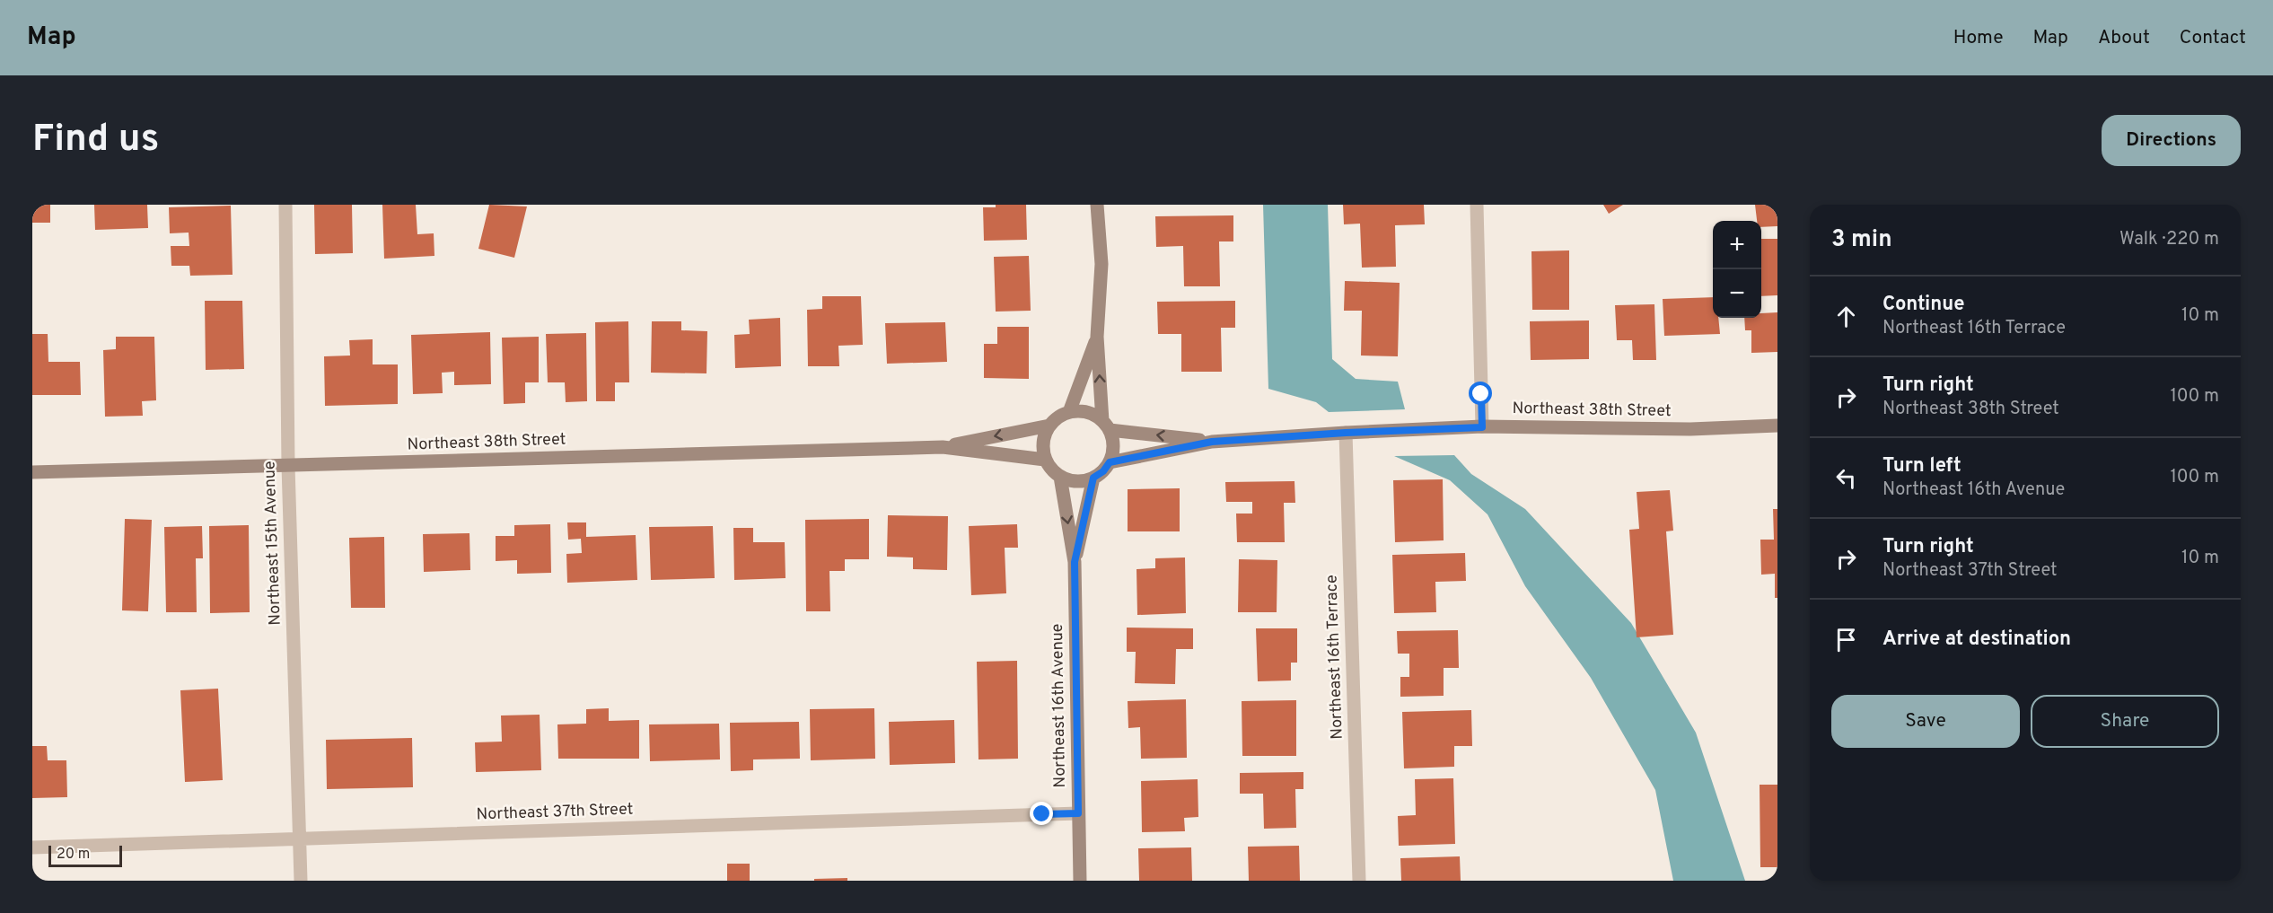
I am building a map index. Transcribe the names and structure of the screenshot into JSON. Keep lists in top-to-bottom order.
{
  "streets": {
    "street": [
      "Northeast 38th Street",
      "Northeast 15th Avenue",
      "Northeast 16th Terrace",
      "Northeast 16th Avenue",
      "Northeast 37th Street"
    ]
  },
  "crossings": [
    ["Northeast 38th Street", "Northeast 15th Avenue"],
    ["Northeast 38th Street", "Northeast 16th Terrace"],
    ["Northeast 38th Street", "Northeast 16th Avenue"],
    ["Northeast 15th Avenue", "Northeast 37th Street"],
    ["Northeast 16th Avenue", "Northeast 37th Street"]
  ],
  "scale_bar": "20 m",
  "page": {
    "header": "Map",
    "nav": [
      "Home",
      "Map",
      "About",
      "Contact"
    ],
    "buttons": [
      "Directions",
      ["Save", "Share"]
    ],
    "title": "Find us",
    "heading": ["3 min", "Walk · 220 m"],
    "map_buttons": ["+", "−"],
    "list": [
      ["Continue", "Northeast 16th Terrace", "10 m"],
      ["Turn right", "Northeast 38th Street", "100 m"],
      ["Turn left", "Northeast 16th Avenue", "100 m"],
      ["Turn right", "Northeast 37th Street", "10 m"],
      "Arrive at destination"
    ],
    "scale": "20 m"
  }
}
